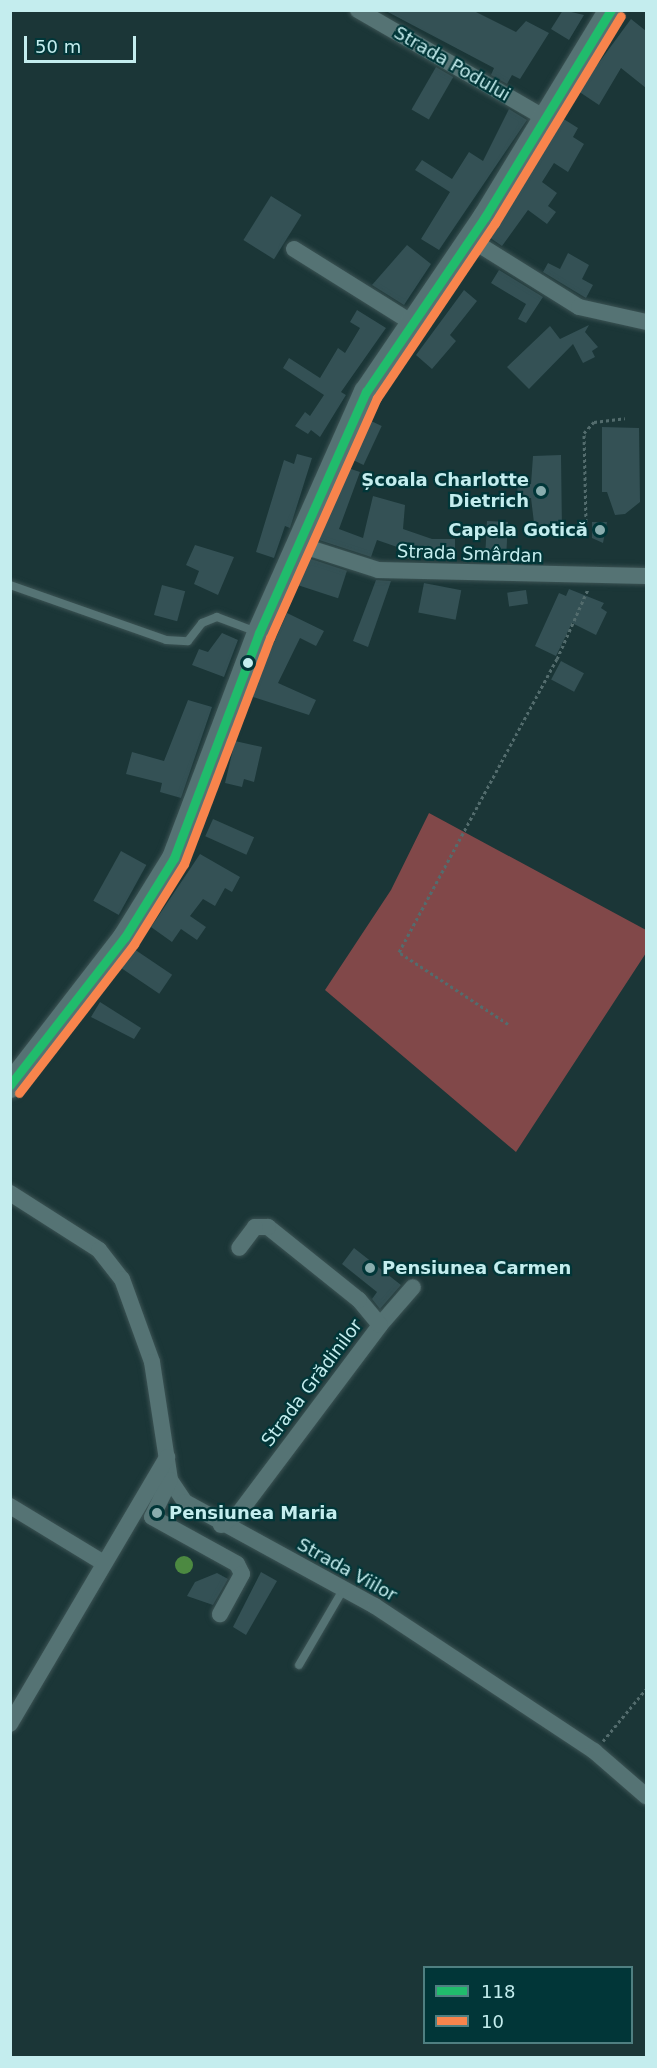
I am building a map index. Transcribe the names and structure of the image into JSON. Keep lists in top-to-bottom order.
{
  "streets": {
    "street": [
      "Strada Podului",
      "Strada Smârdan",
      "Strada Grădinilor",
      "Strada Viilor"
    ]
  },
  "crossings": [
    ["Strada Grădinilor", "Strada Viilor"]
  ],
  "places": [
    "Școala Charlotte Dietrich",
    "Capela Gotică",
    "Pensiunea Carmen",
    "Pensiunea Maria"
  ],
  "lines": ["transit line 118", "transit line 10"],
  "legend": ["118", "10"],
  "scale_bar": "50 m"
}
